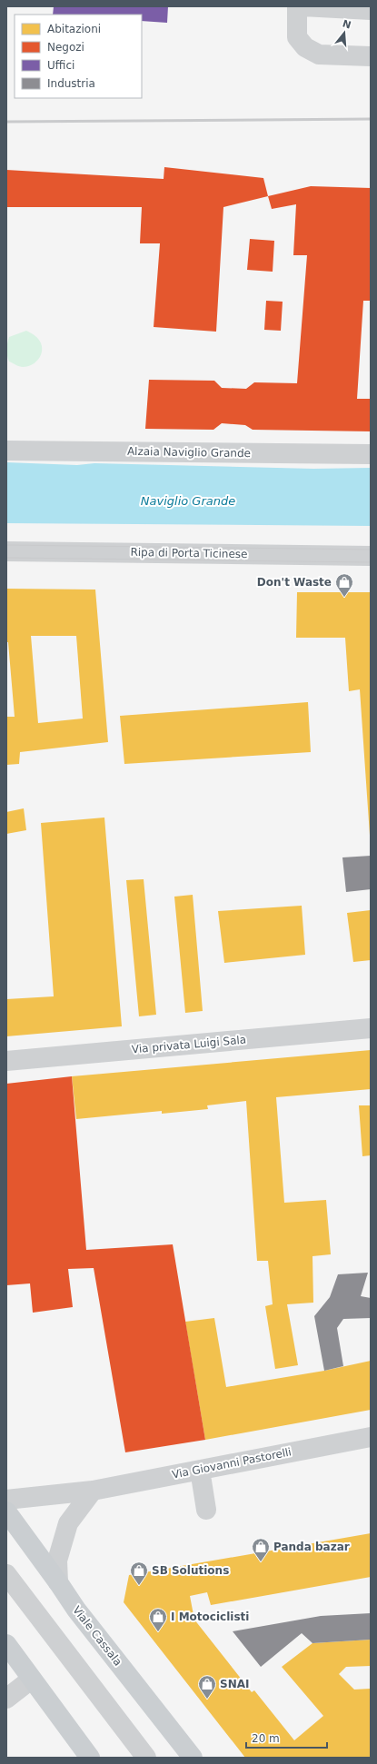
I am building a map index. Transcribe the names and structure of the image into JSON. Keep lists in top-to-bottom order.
{
  "streets": {
    "main road": ["Viale Cassala"],
    "street": [
      "Alzaia Naviglio Grande",
      "Ripa di Porta Ticinese",
      "Via privata Luigi Sala",
      "Via Giovanni Pastorelli"
    ]
  },
  "water": ["Naviglio Grande"],
  "places": {
    "shop": [
      "Don't Waste",
      "Panda bazar",
      "SB Solutions",
      "I Motociclisti",
      "SNAI"
    ]
  },
  "legend": [
    "Abitazioni",
    "Negozi",
    "Uffici",
    "Industria"
  ],
  "scale_bar": "20 m",
  "north": "top"
}
